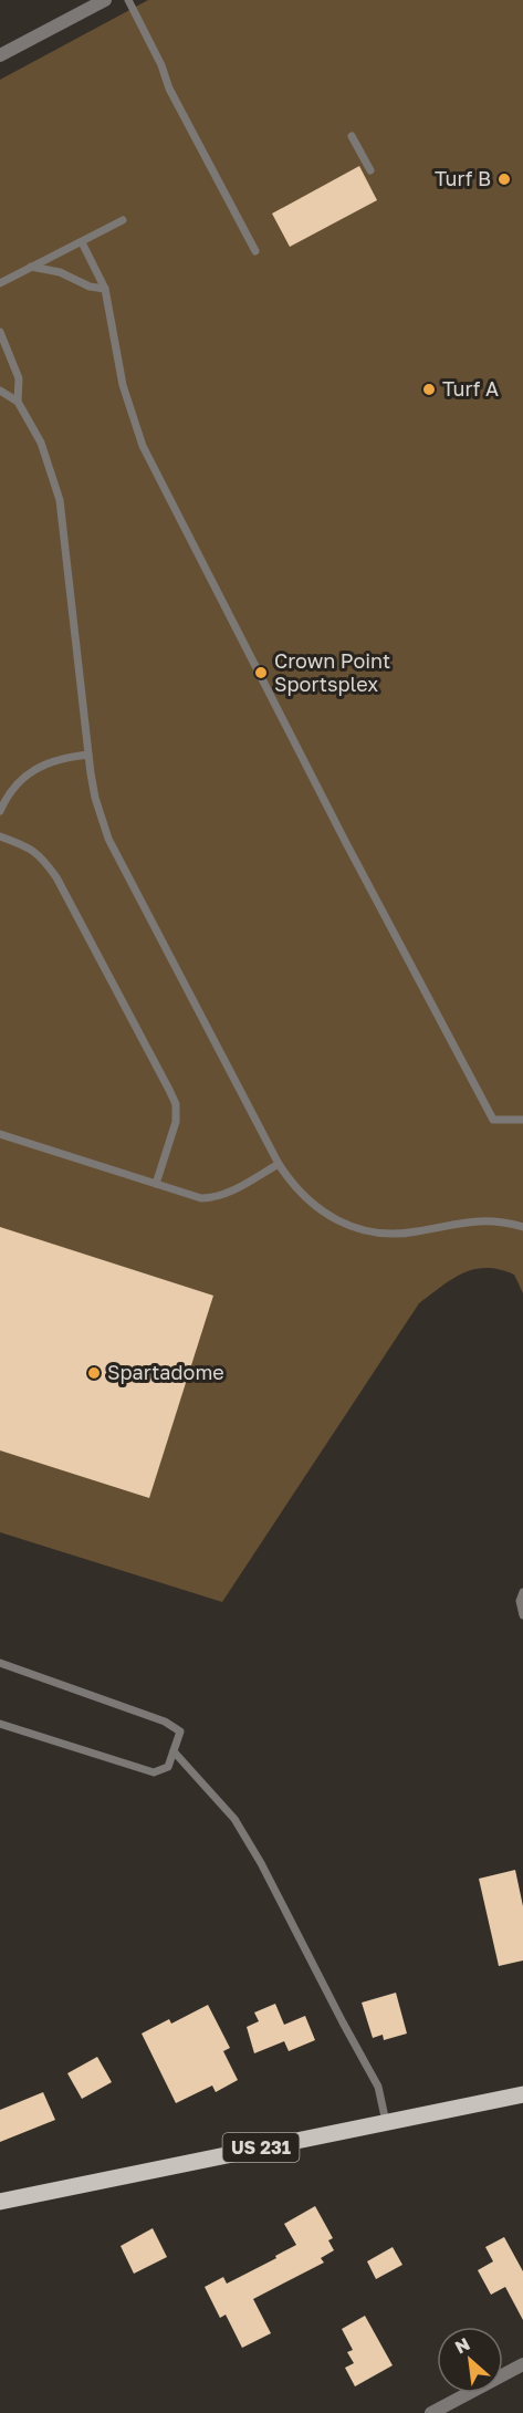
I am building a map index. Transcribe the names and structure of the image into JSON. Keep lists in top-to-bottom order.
{
  "streets": {
    "main road": ["US 231"]
  },
  "places": [
    "Turf B",
    "Turf A",
    "Crown Point Sportsplex",
    "Spartadome"
  ],
  "north": "top left"
}
